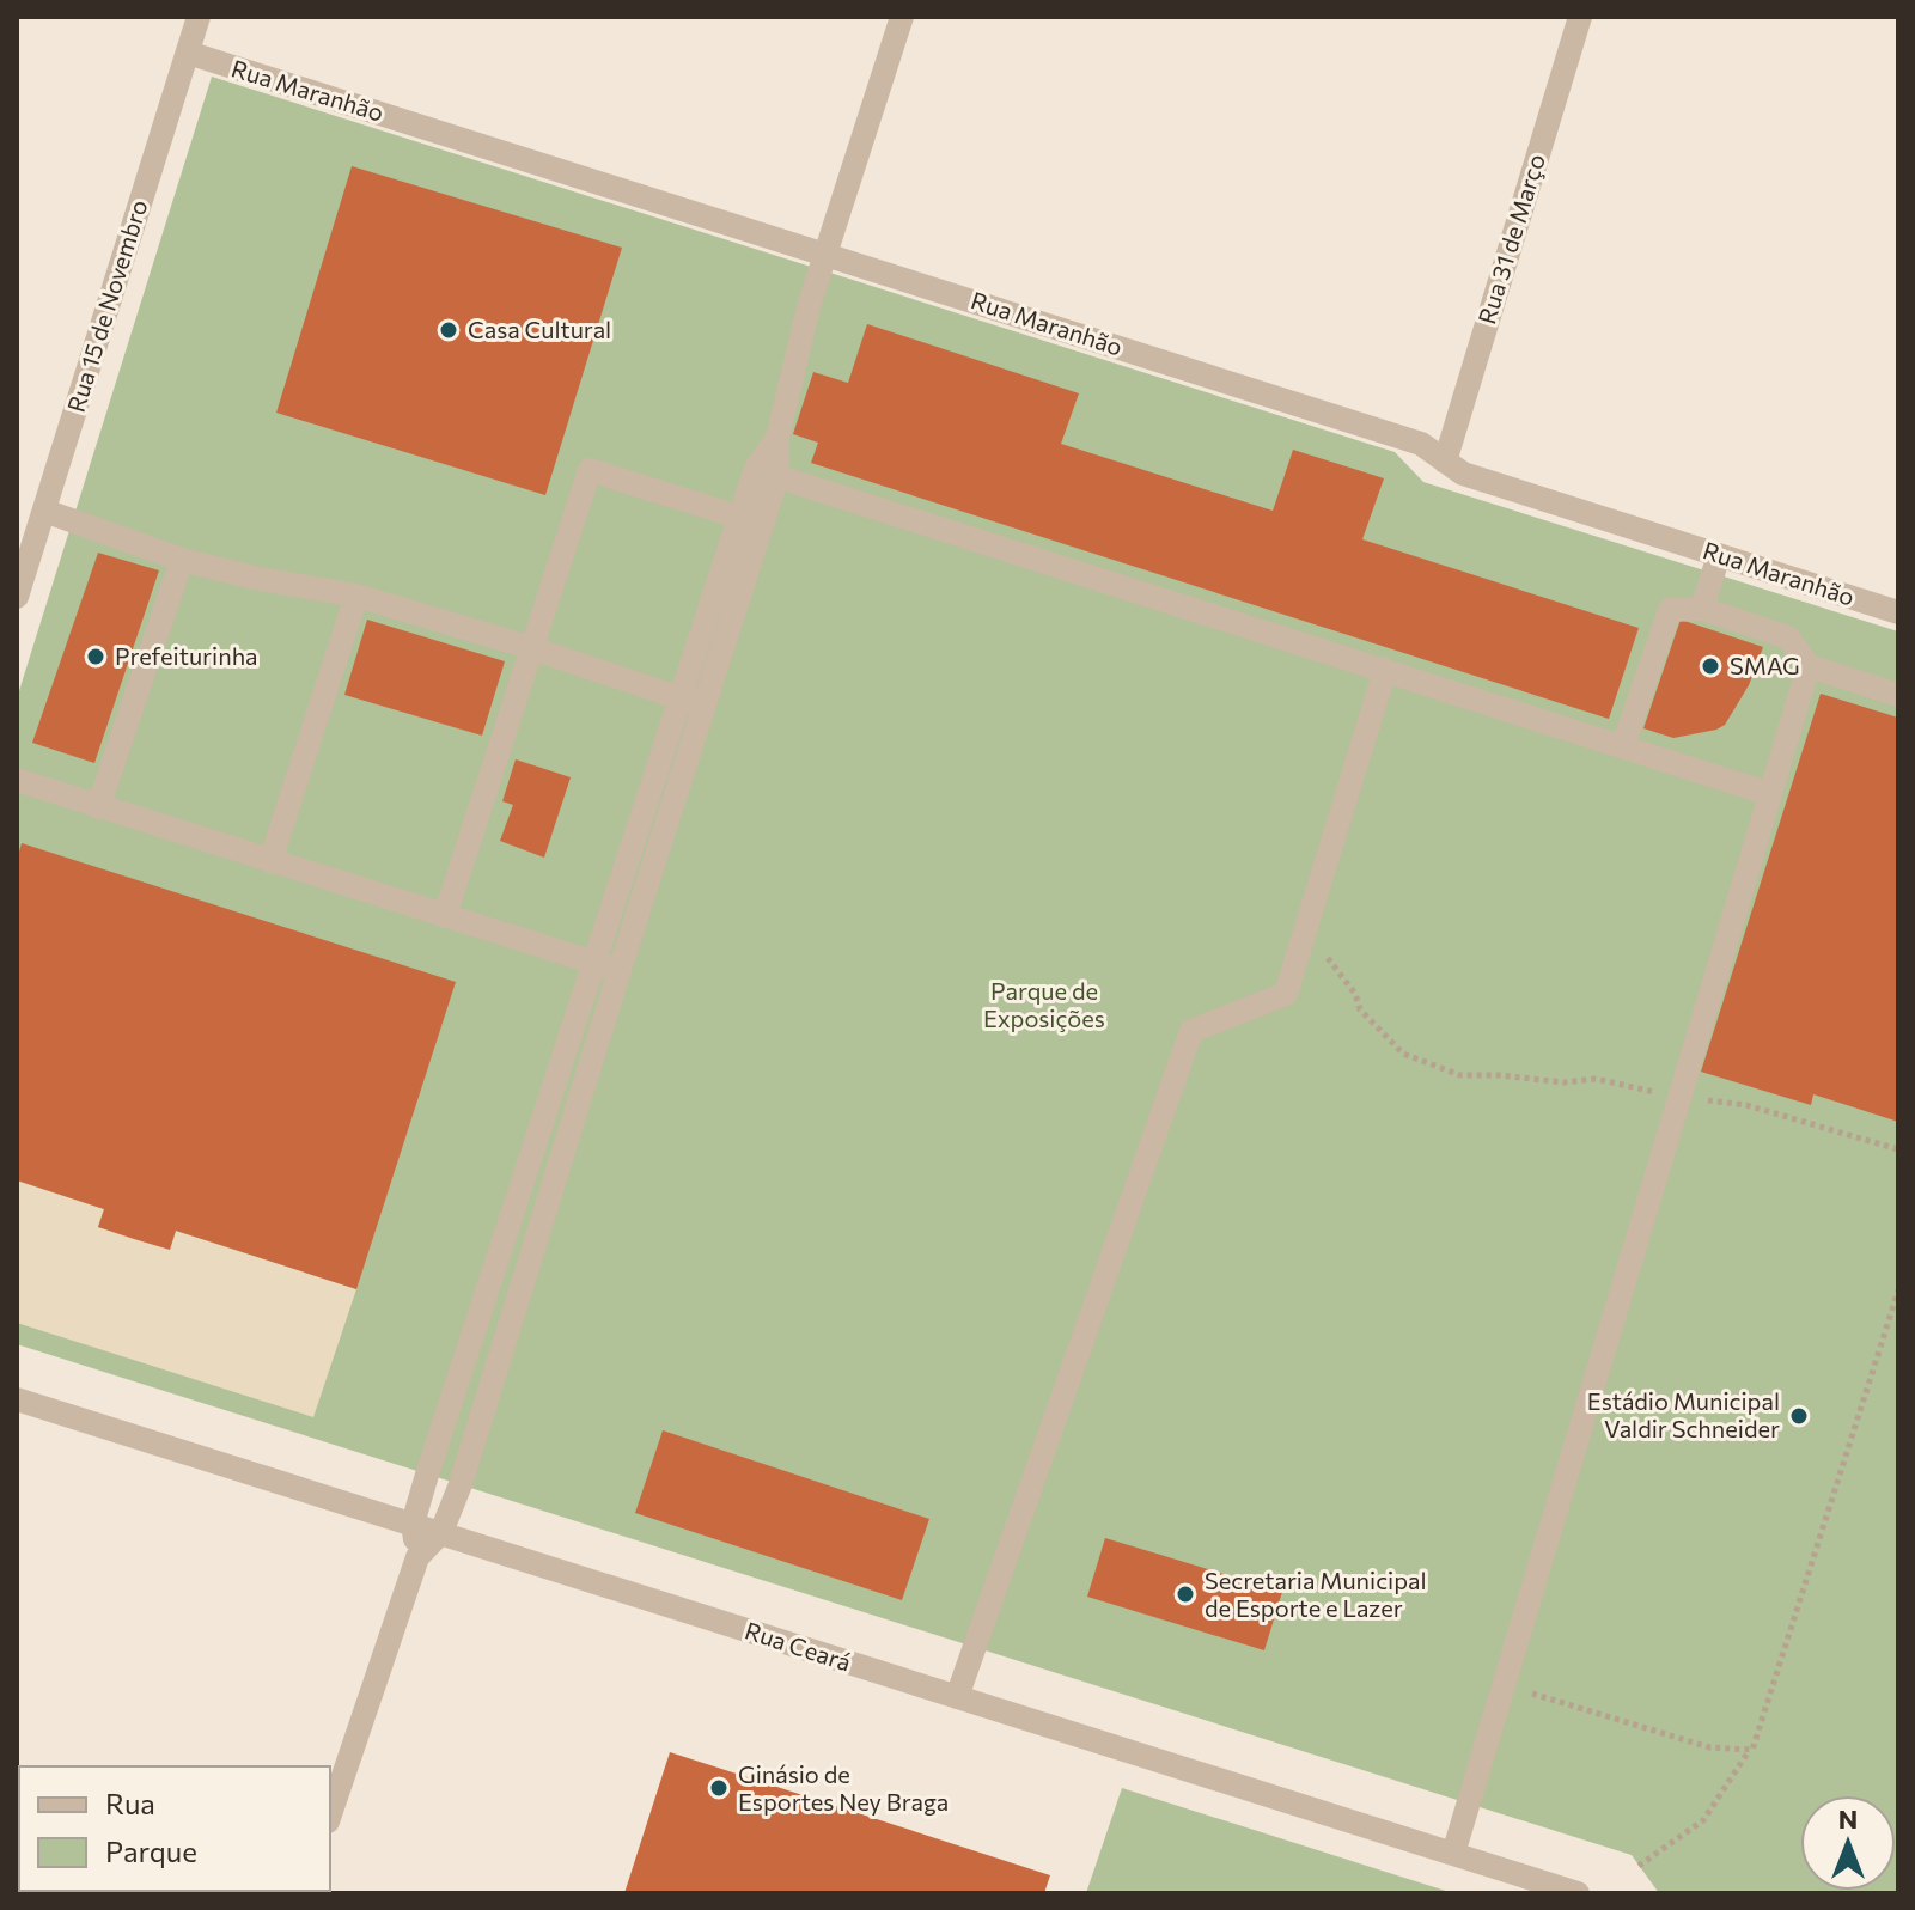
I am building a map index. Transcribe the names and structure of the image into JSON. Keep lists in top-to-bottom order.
{
  "streets": {
    "street": [
      "Rua Maranhão",
      "Rua 31 de Março",
      "Rua 15 de Novembro",
      "Rua Ceará"
    ]
  },
  "crossings": [
    ["Rua Maranhão", "Rua 31 de Março"],
    ["Rua Maranhão", "Rua 15 de Novembro"]
  ],
  "parks": ["Parque de Exposições"],
  "places": [
    "Casa Cultural",
    "Prefeiturinha",
    "SMAG",
    "Estádio Municipal Valdir Schneider",
    "Secretaria Municipal de Esporte e Lazer",
    "Ginásio de Esportes Ney Braga"
  ],
  "legend": ["Rua", "Parque"],
  "north": "top"
}
